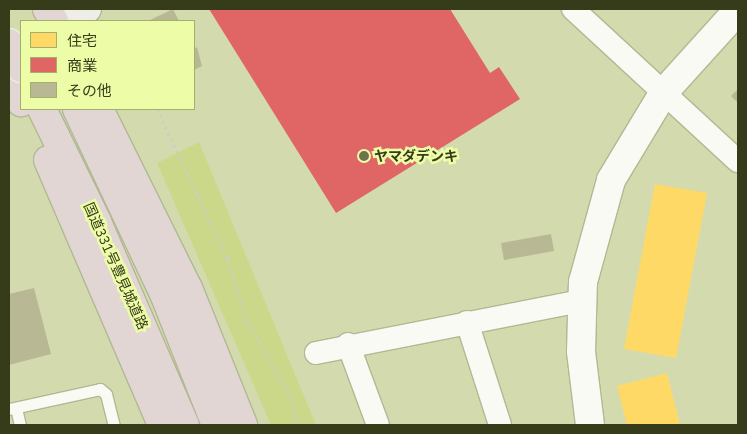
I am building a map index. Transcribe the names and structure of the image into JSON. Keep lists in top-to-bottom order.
{
  "streets": {
    "highway": ["国道331号豊見城道路"]
  },
  "places": ["ヤマダデンキ"],
  "legend": ["住宅", "商業", "その他"]
}
